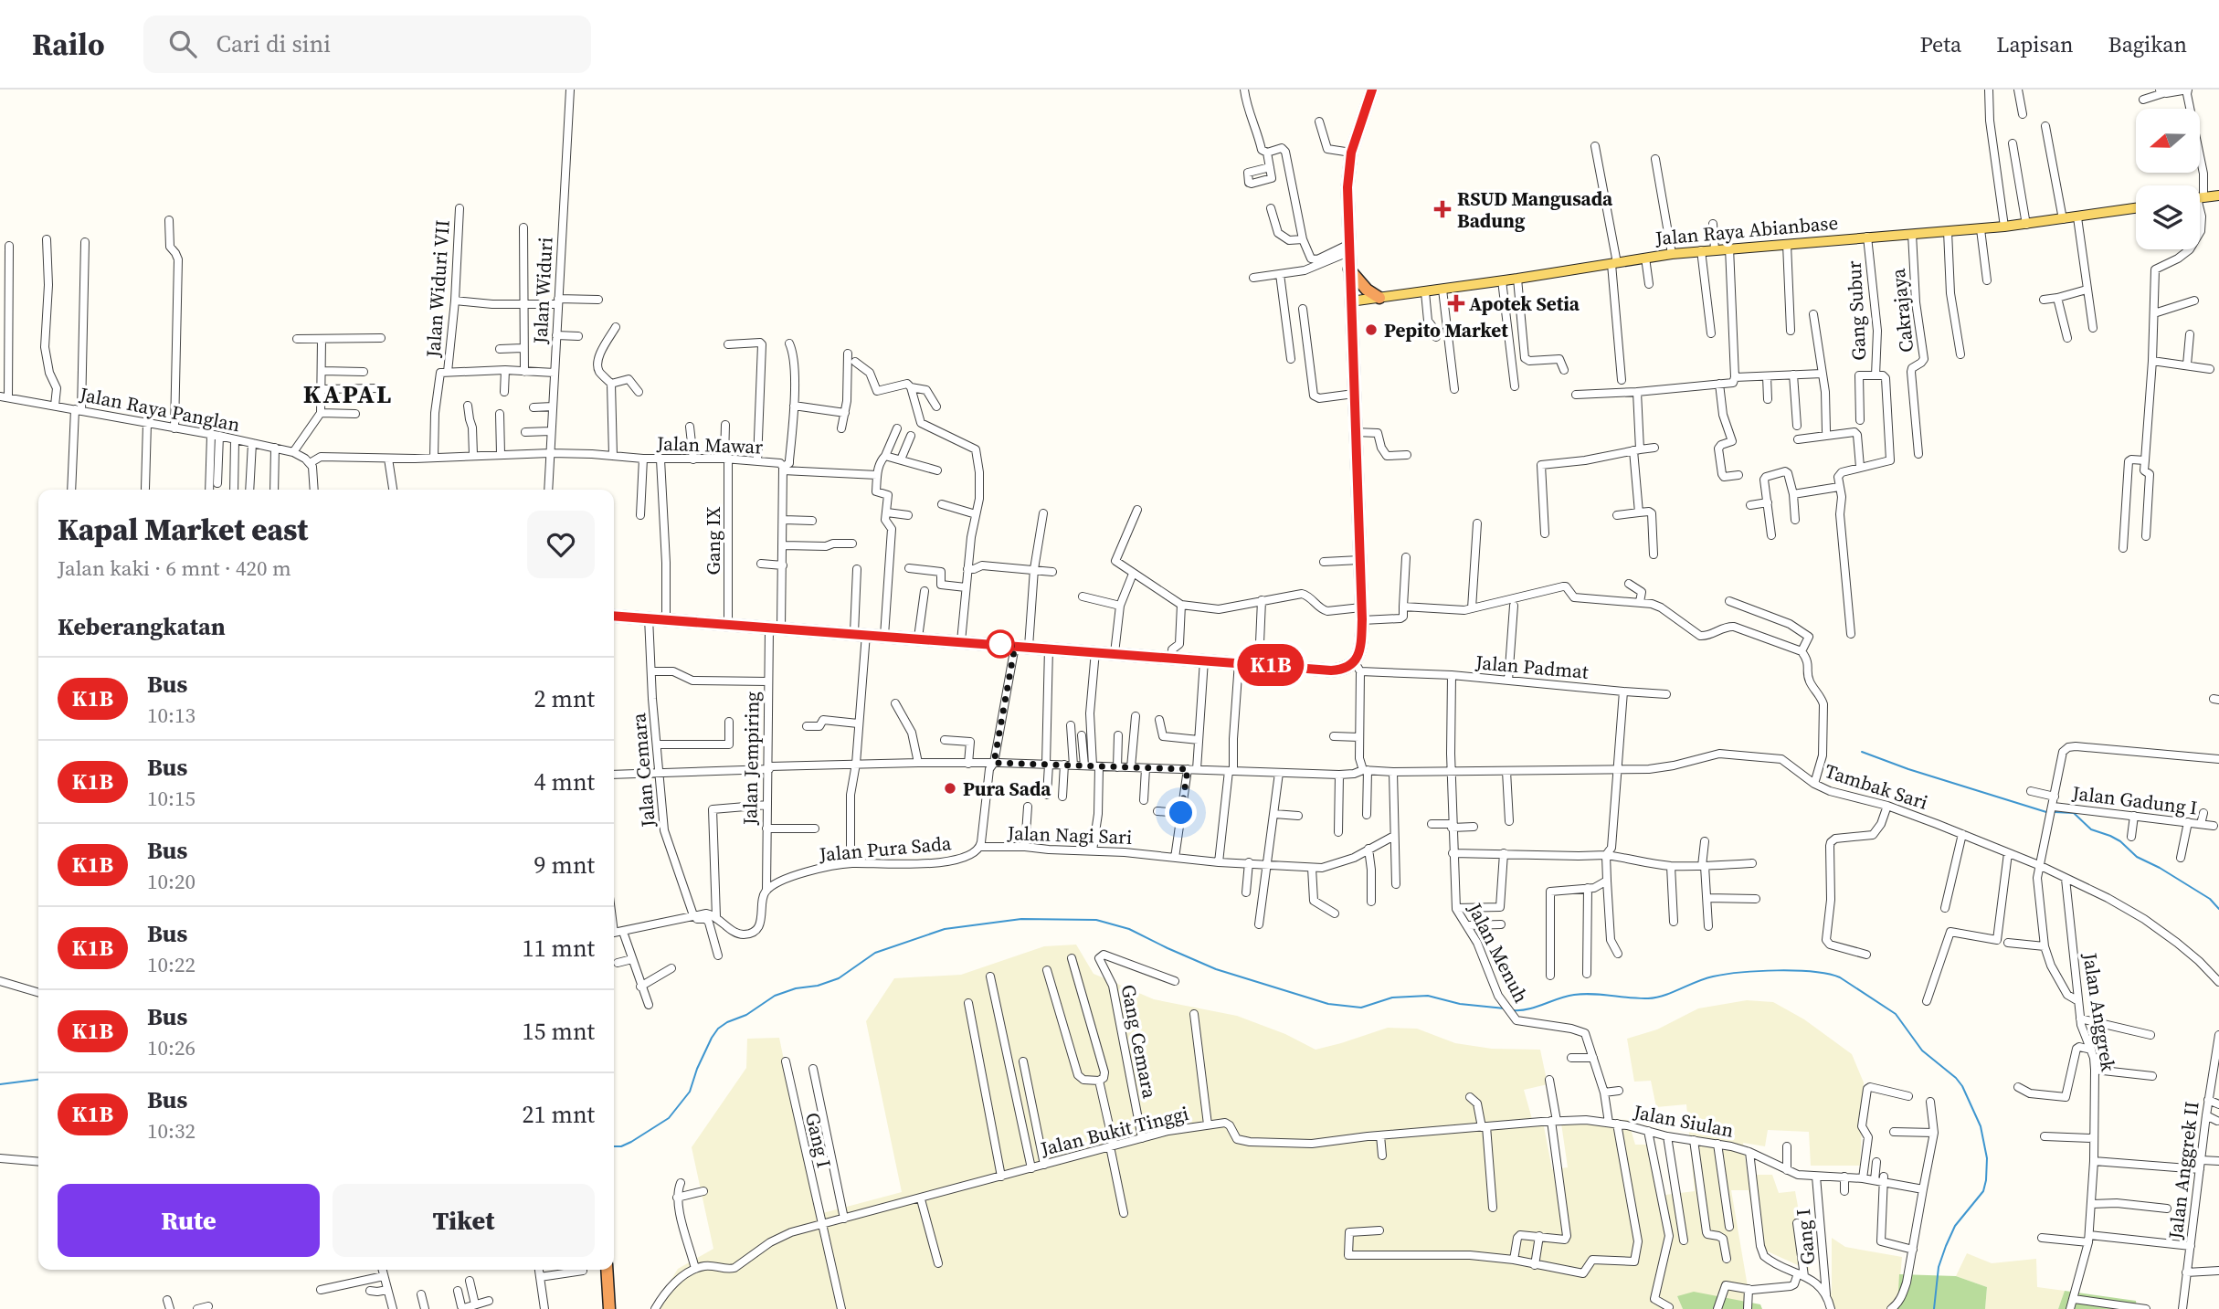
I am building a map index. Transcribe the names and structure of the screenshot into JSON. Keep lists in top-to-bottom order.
{
  "streets": {
    "main road": ["Jalan Raya Abianbase"],
    "street": [
      "Jalan Widuri VII",
      "Jalan Widuri",
      "Gang Subur",
      "Cakrajaya",
      "Jalan Raya Panglan",
      "Jalan Mawar",
      "Gang IX",
      "Jalan Padmat",
      "Jalan Jempiring",
      "Jalan Cemara",
      "Tambak Sari",
      "Jalan Gadung I",
      "Jalan Nagi Sari",
      "Jalan Pura Sada",
      "Jalan Menuh",
      "Jalan Anggrek",
      "Gang Cemara",
      "Jalan Siulan",
      "Jalan Bukit Tinggi",
      "Gang I",
      "Jalan Anggrek II"
    ]
  },
  "crossings": [
    ["Jalan Raya Abianbase", "Gang Subur"],
    ["Jalan Raya Abianbase", "Cakrajaya"],
    ["Jalan Widuri VII", "Jalan Mawar"],
    ["Jalan Widuri", "Jalan Mawar"],
    ["Jalan Raya Panglan", "Jalan Mawar"],
    ["Jalan Mawar", "Gang IX"],
    ["Jalan Mawar", "Jalan Jempiring"],
    ["Jalan Padmat", "Jalan Menuh"],
    ["Jalan Jempiring", "Jalan Pura Sada"],
    ["Tambak Sari", "Jalan Menuh"],
    ["Tambak Sari", "Jalan Anggrek"],
    ["Jalan Nagi Sari", "Jalan Pura Sada"],
    ["Jalan Menuh", "Jalan Siulan"],
    ["Jalan Menuh", "Jalan Bukit Tinggi"],
    ["Gang Cemara", "Jalan Bukit Tinggi"],
    ["Jalan Siulan", "Jalan Bukit Tinggi"],
    ["Jalan Siulan", "Gang I"],
    ["Jalan Bukit Tinggi", "Gang I"]
  ],
  "districts": ["KAPAL"],
  "places": {
    "health": ["RSUD Mangusada Badung", "Apotek Setia"],
    "other": ["Pepito Market", "Pura Sada"]
  },
  "lines": ["bus line K1B"],
  "north": "left",
  "page": {
    "header": "Railo",
    "search": "Cari di sini",
    "nav": ["Peta", "Lapisan", "Bagikan"],
    "on_map": "K1B",
    "heading": [
      ["Kapal Market east", "Jalan kaki · 6 mnt · 420 m"],
      "Keberangkatan"
    ],
    "list": [
      {
        "mark": "K1B",
        "name": "Bus",
        "note": "10:13",
        "value": "2 mnt"
      },
      {
        "mark": "K1B",
        "name": "Bus",
        "note": "10:15",
        "value": "4 mnt"
      },
      {
        "mark": "K1B",
        "name": "Bus",
        "note": "10:20",
        "value": "9 mnt"
      },
      {
        "mark": "K1B",
        "name": "Bus",
        "note": "10:22",
        "value": "11 mnt"
      },
      {
        "mark": "K1B",
        "name": "Bus",
        "note": "10:26",
        "value": "15 mnt"
      },
      {
        "mark": "K1B",
        "name": "Bus",
        "note": "10:32",
        "value": "21 mnt"
      }
    ],
    "buttons": ["Rute", "Tiket"]
  }
}
